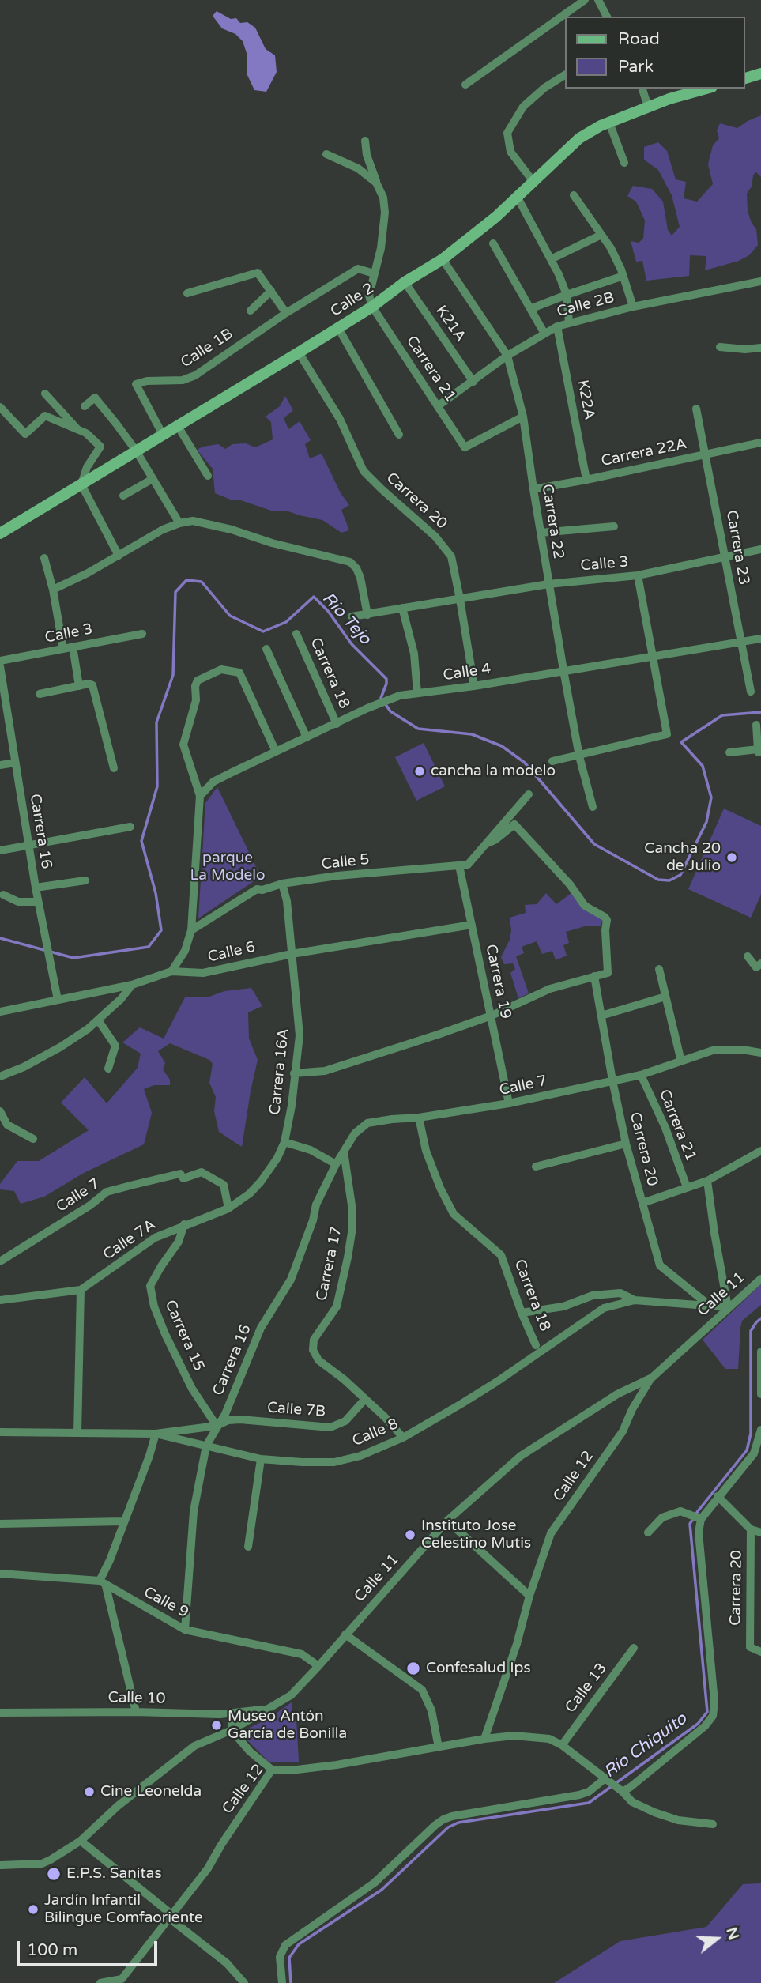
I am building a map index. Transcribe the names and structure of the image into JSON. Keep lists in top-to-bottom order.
{
  "streets": {
    "street": [
      "Calle 2",
      "Calle 2B",
      "K21A",
      "Calle 1B",
      "Carrera 21",
      "K22A",
      "Carrera 22A",
      "Carrera 20",
      "Carrera 22",
      "Carrera 23",
      "Calle 3",
      "Calle 4",
      "Carrera 18",
      "Carrera 16",
      "Calle 5",
      "Calle 6",
      "Carrera 19",
      "Carrera 16A",
      "Calle 7",
      "Calle 7A",
      "Carrera 17",
      "Calle 11",
      "Carrera 15",
      "Calle 7B",
      "Calle 8",
      "Calle 12",
      "Calle 9",
      "Calle 13",
      "Calle 10"
    ]
  },
  "crossings": [
    ["Calle 2", "K21A"],
    ["Calle 2", "Calle 1B"],
    ["Calle 2", "Carrera 21"],
    ["Calle 2", "Carrera 20"],
    ["Calle 2", "Carrera 22"],
    ["Calle 2B", "K21A"],
    ["Calle 2B", "Carrera 21"],
    ["Calle 2B", "K22A"],
    ["Calle 2B", "Carrera 22"],
    ["Carrera 21", "Carrera 22"],
    ["Carrera 21", "Calle 7"],
    ["K22A", "Carrera 22A"],
    ["Carrera 22A", "Carrera 22"],
    ["Carrera 22A", "Carrera 23"],
    ["Carrera 20", "Calle 3"],
    ["Carrera 20", "Calle 4"],
    ["Carrera 20", "Calle 7"],
    ["Carrera 20", "Calle 8"],
    ["Carrera 22", "Calle 3"],
    ["Carrera 22", "Calle 4"],
    ["Carrera 23", "Calle 3"],
    ["Carrera 23", "Calle 4"],
    ["Calle 4", "Carrera 18"],
    ["Carrera 18", "Calle 7"],
    ["Carrera 16", "Calle 6"],
    ["Carrera 16", "Calle 7"],
    ["Carrera 16", "Carrera 17"],
    ["Carrera 16", "Carrera 15"],
    ["Carrera 16", "Calle 7B"],
    ["Carrera 16", "Calle 8"],
    ["Carrera 16", "Calle 9"],
    ["Calle 5", "Carrera 19"],
    ["Calle 5", "Carrera 16A"],
    ["Calle 6", "Carrera 19"],
    ["Calle 6", "Carrera 16A"],
    ["Carrera 19", "Calle 7"],
    ["Carrera 16A", "Calle 7"],
    ["Carrera 16A", "Calle 7A"],
    ["Calle 7", "Calle 7A"],
    ["Calle 7A", "Carrera 15"],
    ["Carrera 17", "Calle 7B"],
    ["Carrera 17", "Calle 8"],
    ["Calle 11", "Calle 8"],
    ["Calle 11", "Calle 12"],
    ["Calle 11", "Calle 9"],
    ["Calle 11", "Calle 10"],
    ["Carrera 15", "Calle 7B"],
    ["Calle 7B", "Calle 8"]
  ],
  "water": ["Rio Tejo", "Río Chiquito"],
  "parks": ["parque La Modelo"],
  "places": [
    "cancha la modelo",
    "Cancha 20 de Julio",
    "Instituto Jose Celestino Mutis",
    "Confesalud Ips",
    "Museo Antón García de Bonilla",
    "Cine Leonelda",
    "E.P.S. Sanitas",
    "Jardín Infantil Bilingue Comfaoriente"
  ],
  "legend": ["Road", "Park"],
  "scale_bar": "100 m",
  "north": "right"
}
